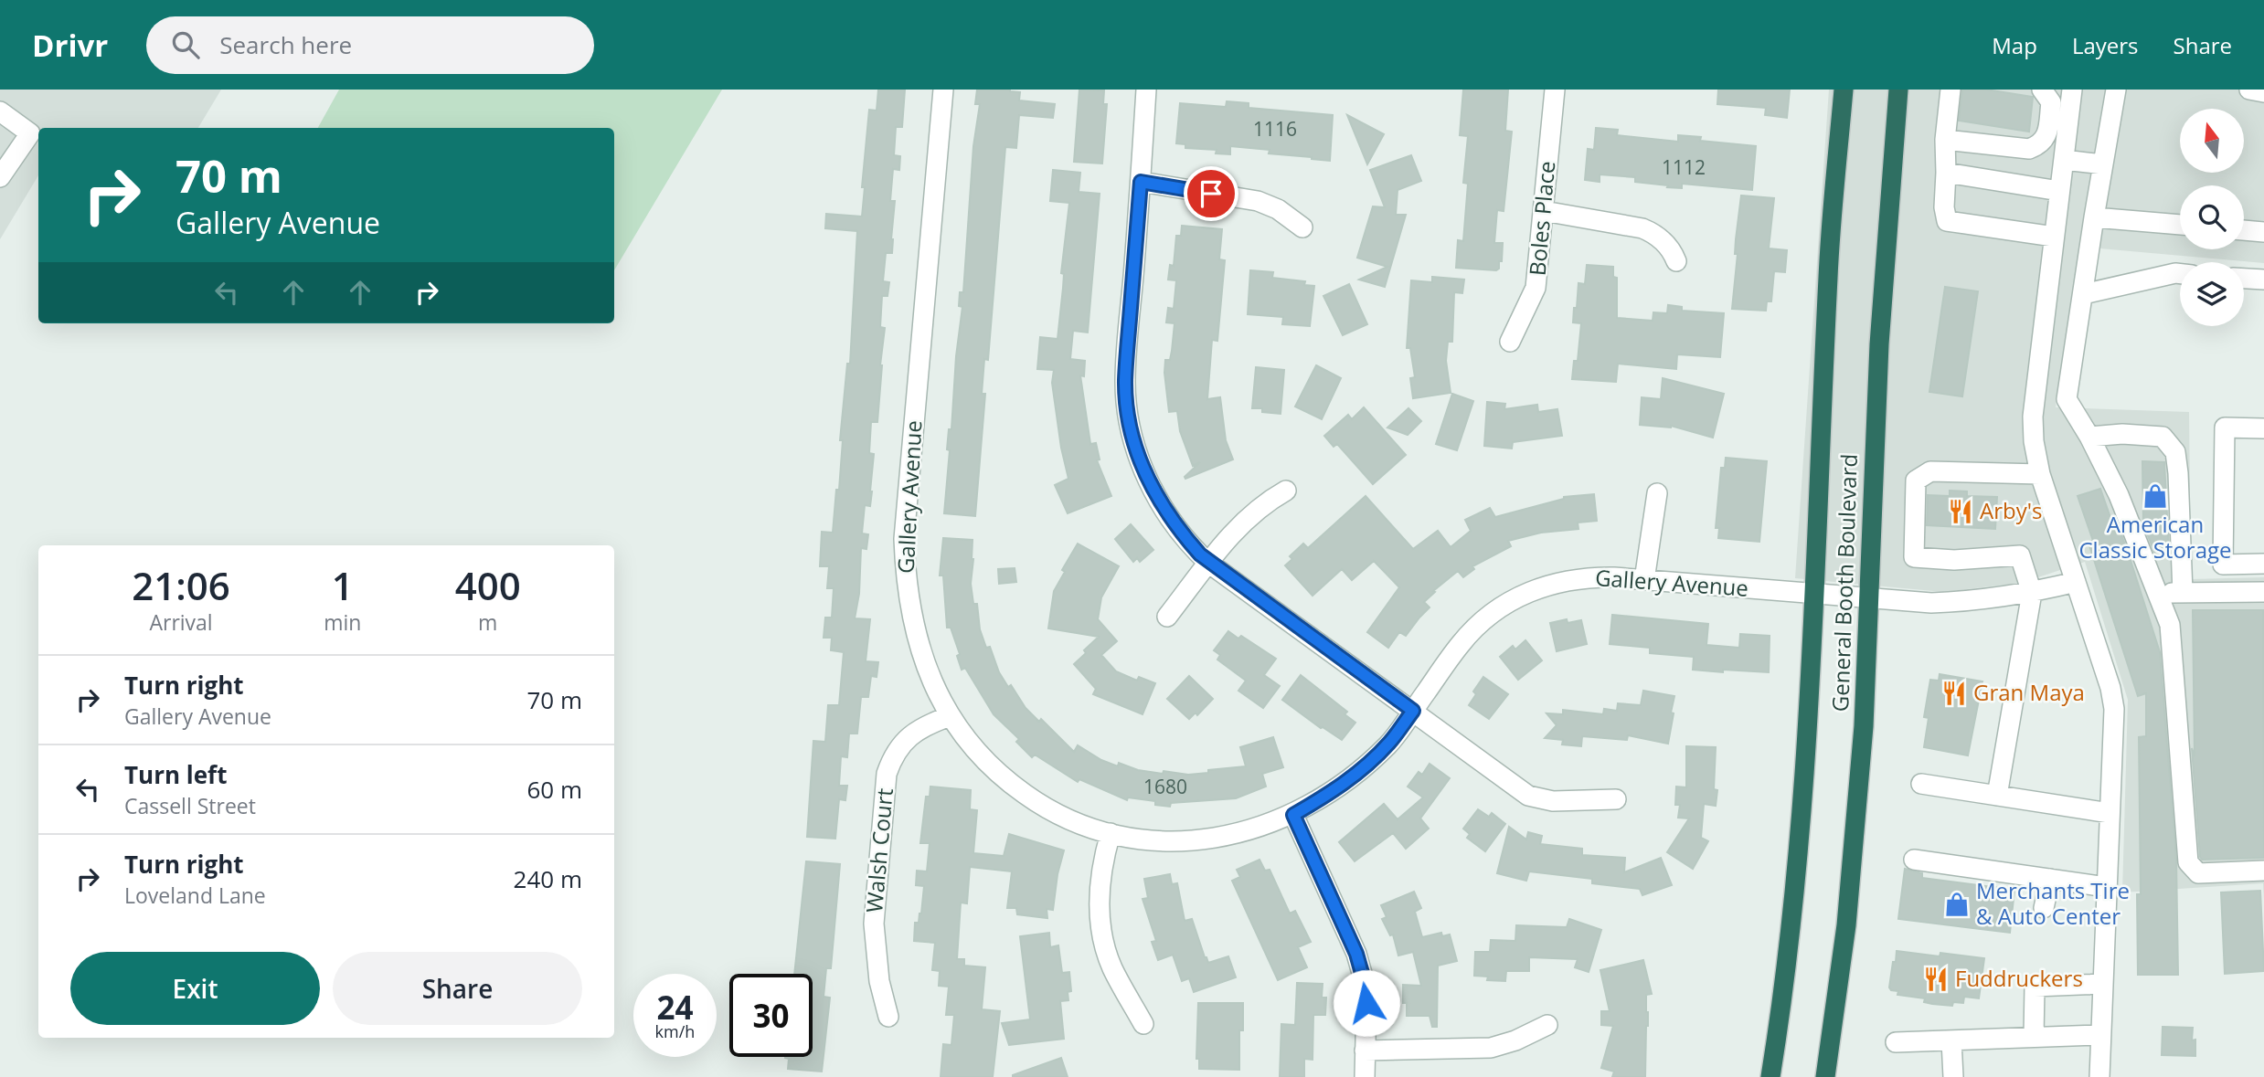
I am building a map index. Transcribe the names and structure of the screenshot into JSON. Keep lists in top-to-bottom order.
{
  "streets": {
    "highway": ["General Booth Boulevard"],
    "street": ["Boles Place", "Gallery Avenue", "Walsh Court"]
  },
  "crossings": [
    ["Gallery Avenue", "General Booth Boulevard"],
    ["Gallery Avenue", "Walsh Court"]
  ],
  "places": {
    "shop": ["American Classic Storage", "Merchants Tire & Auto Center"],
    "restaurant": ["Arby's", "Gran Maya", "Fuddruckers"]
  },
  "house_numbers": ["1116", "1112", "1680"],
  "north": "top",
  "page": {
    "header": "Drivr",
    "search": "Search here",
    "nav": ["Map", "Layers", "Share"],
    "turn": ["70 m", "Gallery Avenue"],
    "eta": [
      "21:06",
      "Arrival",
      "1",
      "min",
      "400",
      "m"
    ],
    "list": [
      {
        "name": "Turn right",
        "note": "Gallery Avenue",
        "value": "70 m"
      },
      {
        "name": "Turn left",
        "note": "Cassell Street",
        "value": "60 m"
      },
      {
        "name": "Turn right",
        "note": "Loveland Lane",
        "value": "240 m"
      }
    ],
    "buttons": ["Exit", "Share"],
    "speed": "24 km/h",
    "limit": "30"
  }
}
